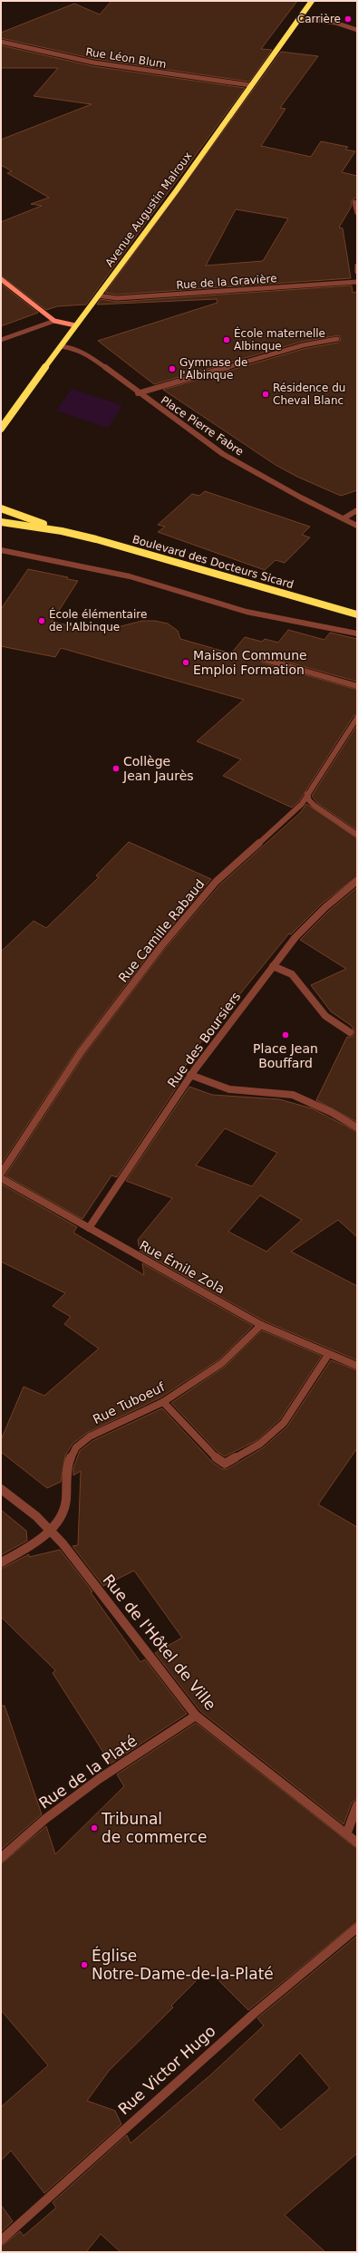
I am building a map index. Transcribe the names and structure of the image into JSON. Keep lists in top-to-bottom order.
{
  "streets": {
    "main road": ["Avenue Augustin Malroux", "Boulevard des Docteurs Sicard"],
    "street": [
      "Rue Léon Blum",
      "Rue de la Gravière",
      "Place Pierre Fabre",
      "Rue Camille Rabaud",
      "Rue des Boursiers",
      "Rue Émile Zola",
      "Rue Tuboeuf",
      "Rue de l'Hôtel de Ville",
      "Rue de la Platé",
      "Rue Victor Hugo"
    ]
  },
  "crossings": [
    ["Rue Léon Blum", "Avenue Augustin Malroux"],
    ["Avenue Augustin Malroux", "Rue de la Gravière"],
    ["Avenue Augustin Malroux", "Place Pierre Fabre"],
    ["Rue des Boursiers", "Rue Émile Zola"],
    ["Rue Émile Zola", "Rue Tuboeuf"],
    ["Rue Tuboeuf", "Rue de l'Hôtel de Ville"],
    ["Rue de l'Hôtel de Ville", "Rue de la Platé"]
  ],
  "places": [
    "Carrière",
    "École maternelle Albinque",
    "Gymnase de l'Albinque",
    "Résidence du Cheval Blanc",
    "École élémentaire de l'Albinque",
    "Maison Commune Emploi Formation",
    "Collège Jean Jaurès",
    "Place Jean Bouffard",
    "Tribunal de commerce",
    "Église Notre-Dame-de-la-Platé"
  ]
}
